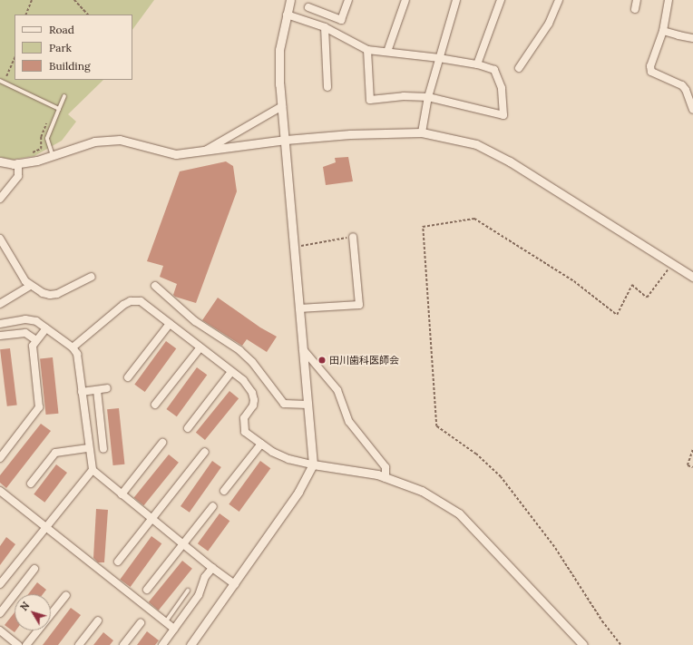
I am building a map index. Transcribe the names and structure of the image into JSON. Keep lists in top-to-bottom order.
{
  "places": ["田川歯科医師会"],
  "legend": ["Road", "Park", "Building"],
  "north": "top left"
}
